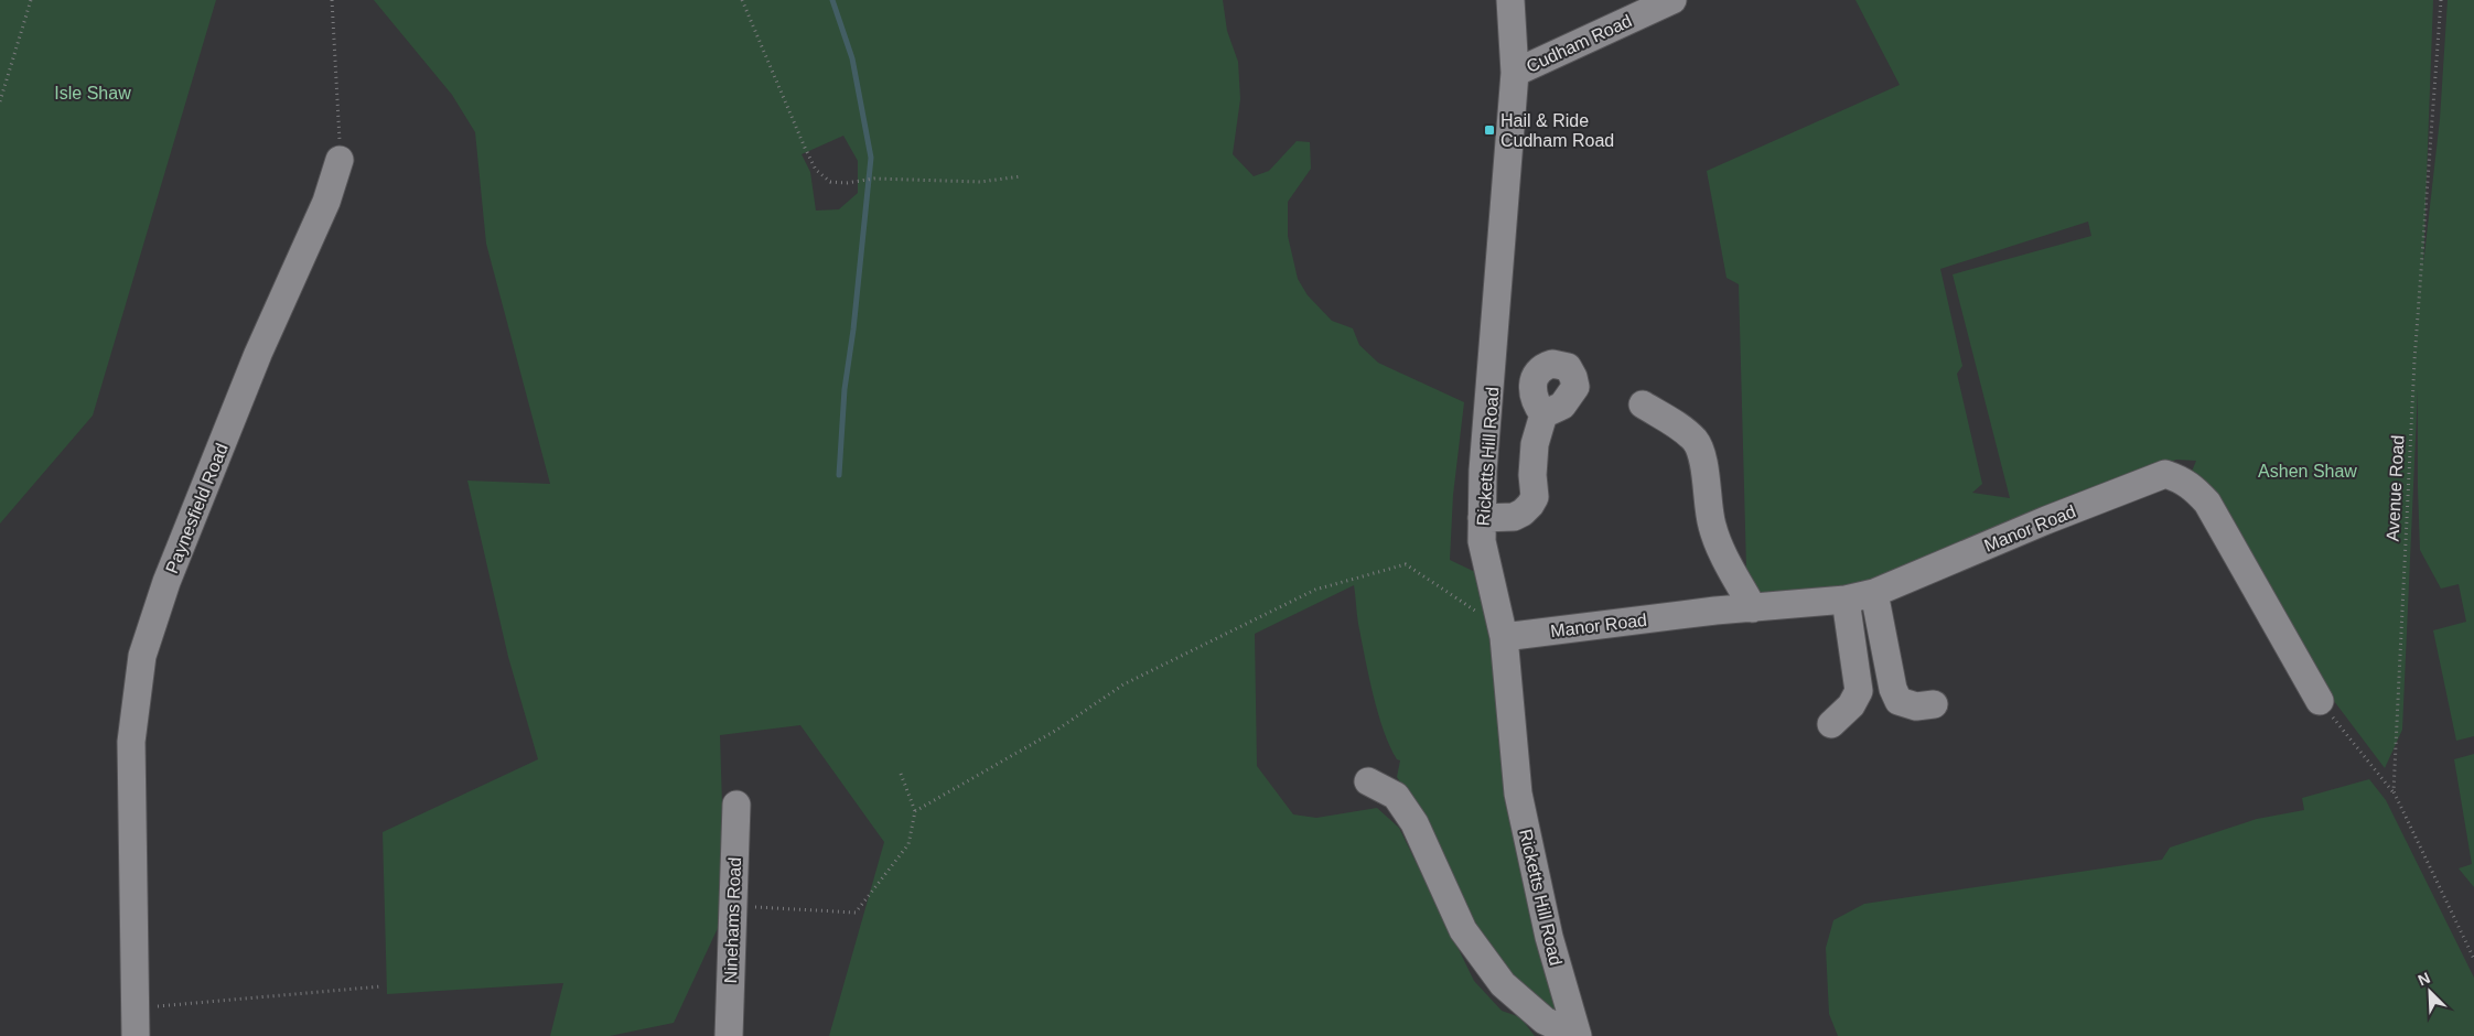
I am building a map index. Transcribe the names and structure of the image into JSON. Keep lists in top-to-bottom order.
{
  "streets": {
    "street": [
      "Cudham Road",
      "Ricketts Hill Road",
      "Paynesfield Road",
      "Manor Road",
      "Ninehams Road"
    ],
    "path": ["Avenue Road"]
  },
  "crossings": [
    ["Cudham Road", "Ricketts Hill Road"],
    ["Ricketts Hill Road", "Manor Road"]
  ],
  "parks": ["Isle Shaw", "Ashen Shaw"],
  "places": {
    "transit": ["Hail & Ride Cudham Road"]
  },
  "north": "top left"
}
